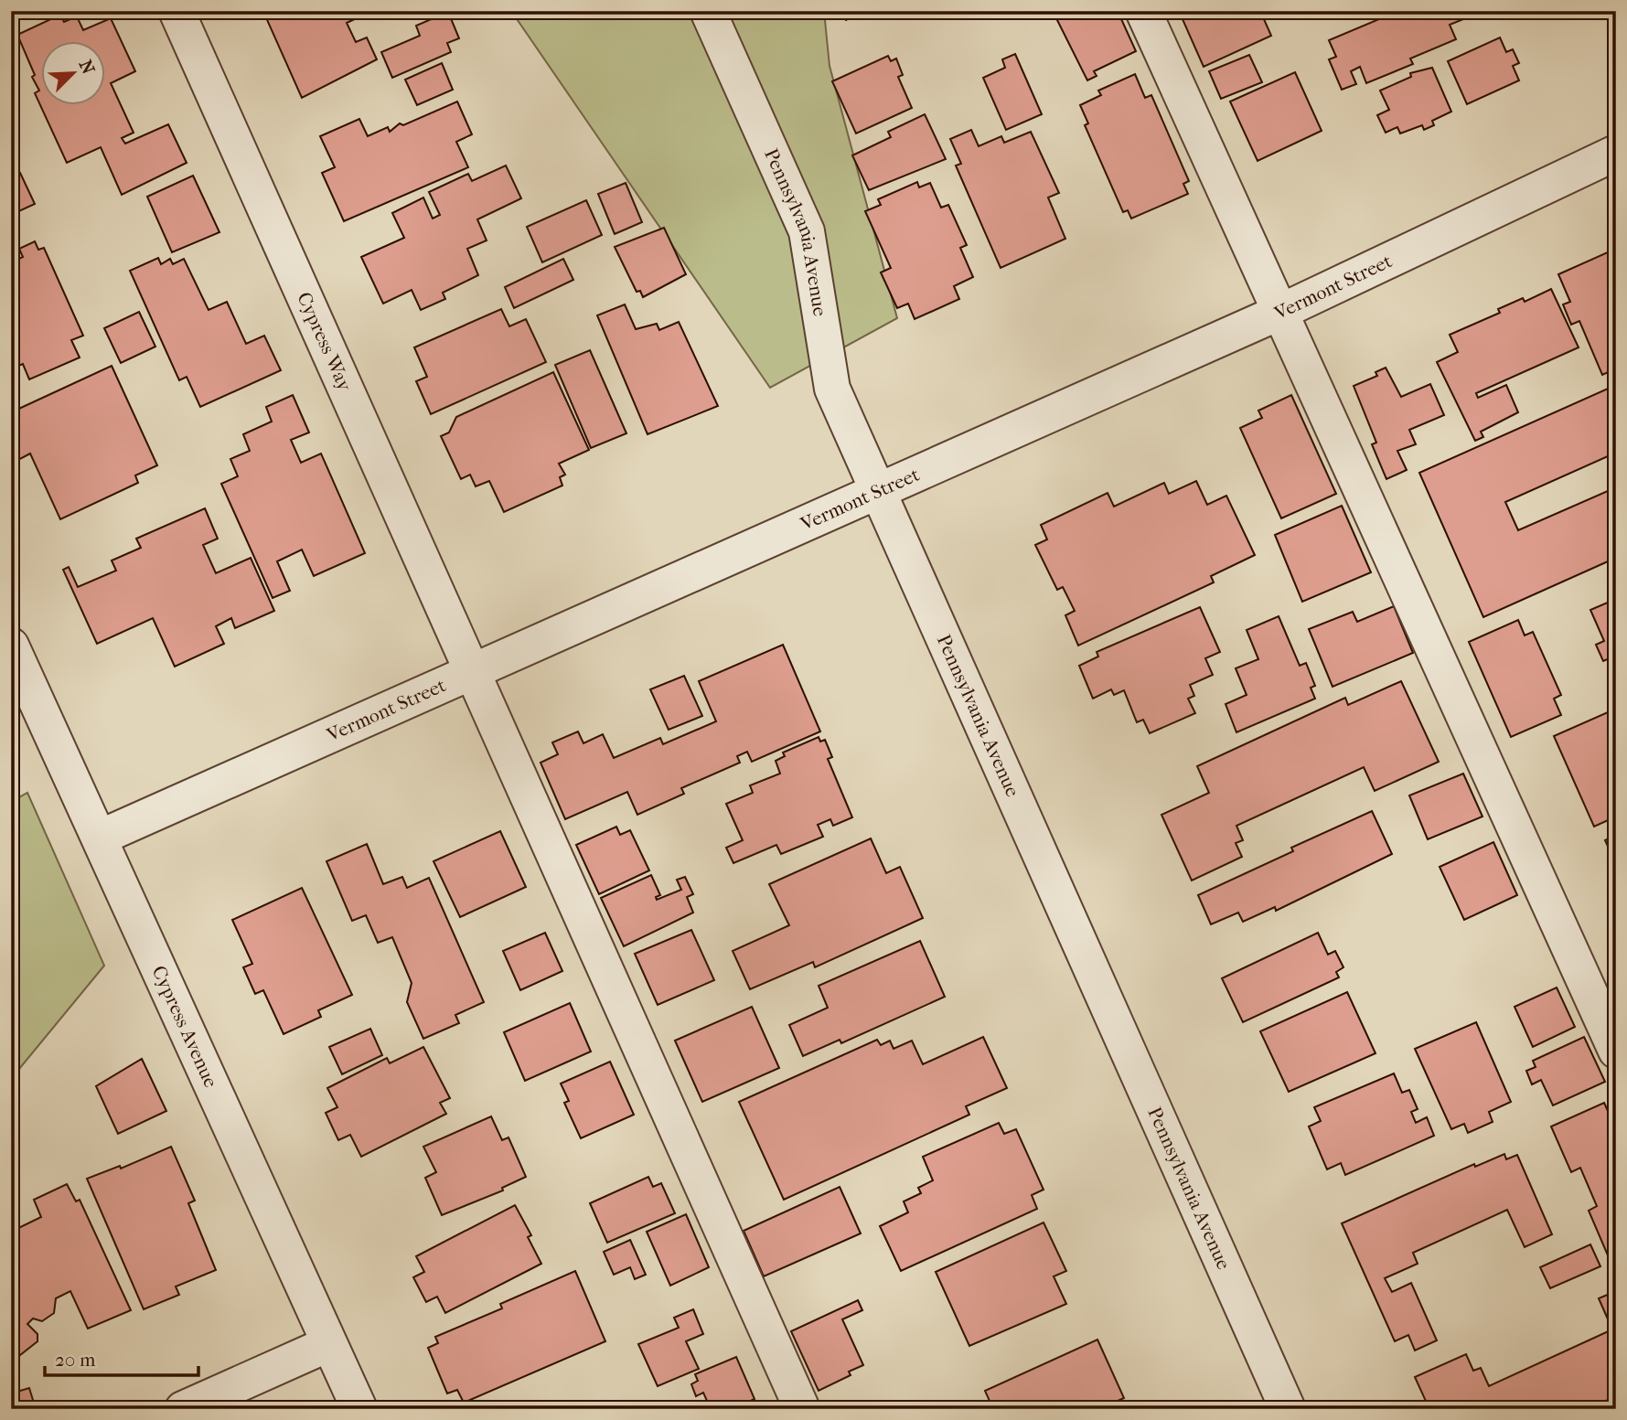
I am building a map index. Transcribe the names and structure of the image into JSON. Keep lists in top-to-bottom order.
{
  "streets": {
    "street": [
      "Pennsylvania Avenue",
      "Vermont Street",
      "Cypress Way",
      "Cypress Avenue"
    ]
  },
  "crossings": [
    ["Pennsylvania Avenue", "Vermont Street"],
    ["Vermont Street", "Cypress Way"],
    ["Vermont Street", "Cypress Avenue"]
  ],
  "scale_bar": "20 m",
  "north": "top right"
}
